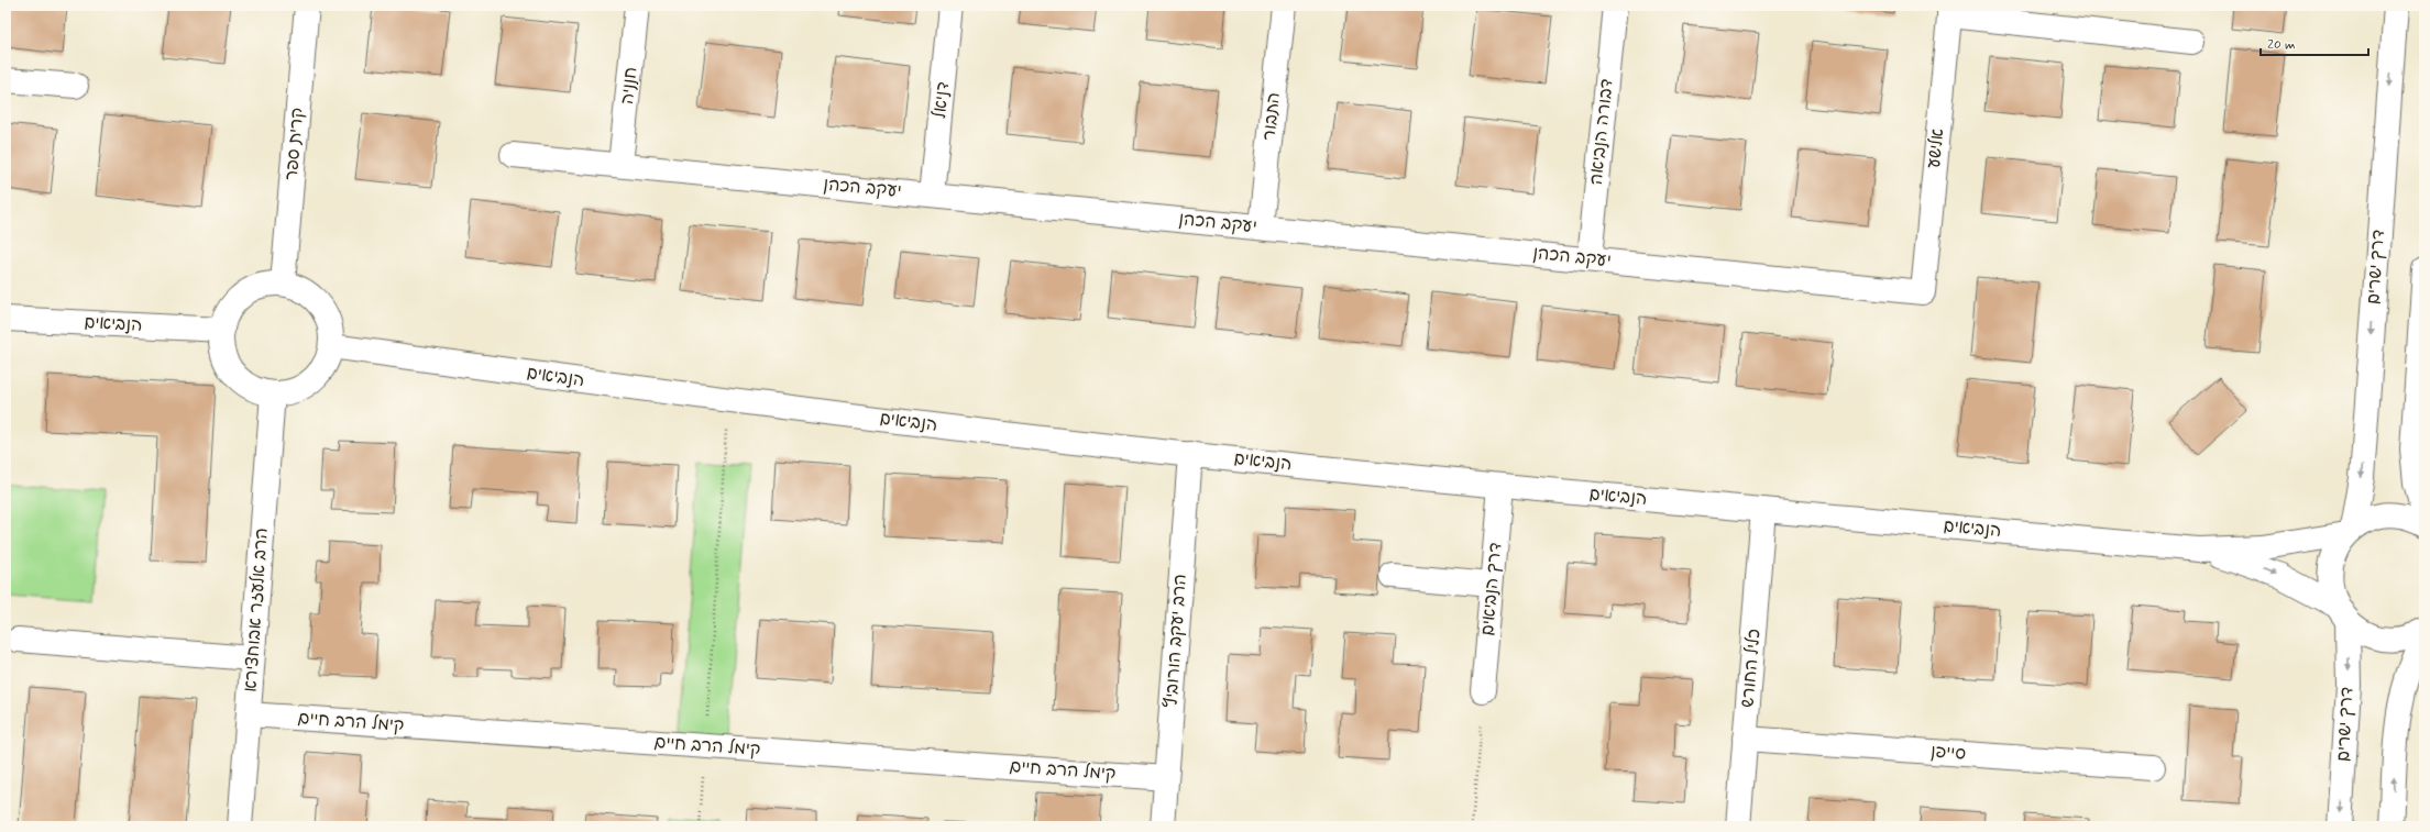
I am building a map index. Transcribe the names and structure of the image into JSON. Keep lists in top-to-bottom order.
{
  "streets": {
    "street": [
      "חנניה",
      "דניאל",
      "התבור",
      "דבורה הנביאה",
      "קרית ספר",
      "אלישע",
      "יעקב הכהן",
      "דרך ישרים",
      "הנביאים",
      "דרך הנביאים",
      "הרב אלעזר אבוחצירא",
      "הרב יעקב הורוביץ",
      "כליל החורש",
      "קימל הרב חיים",
      "סייפן"
    ]
  },
  "crossings": [
    ["חנניה", "יעקב הכהן"],
    ["דניאל", "יעקב הכהן"],
    ["התבור", "יעקב הכהן"],
    ["דבורה הנביאה", "יעקב הכהן"],
    ["קרית ספר", "הנביאים"],
    ["קרית ספר", "הרב אלעזר אבוחצירא"],
    ["אלישע", "יעקב הכהן"],
    ["דרך ישרים", "הנביאים"],
    ["הנביאים", "דרך הנביאים"],
    ["הנביאים", "הרב אלעזר אבוחצירא"],
    ["הנביאים", "הרב יעקב הורוביץ"],
    ["הנביאים", "כליל החורש"],
    ["הרב אלעזר אבוחצירא", "קימל הרב חיים"],
    ["הרב יעקב הורוביץ", "קימל הרב חיים"],
    ["כליל החורש", "סייפן"]
  ],
  "scale_bar": "20 m"
}
